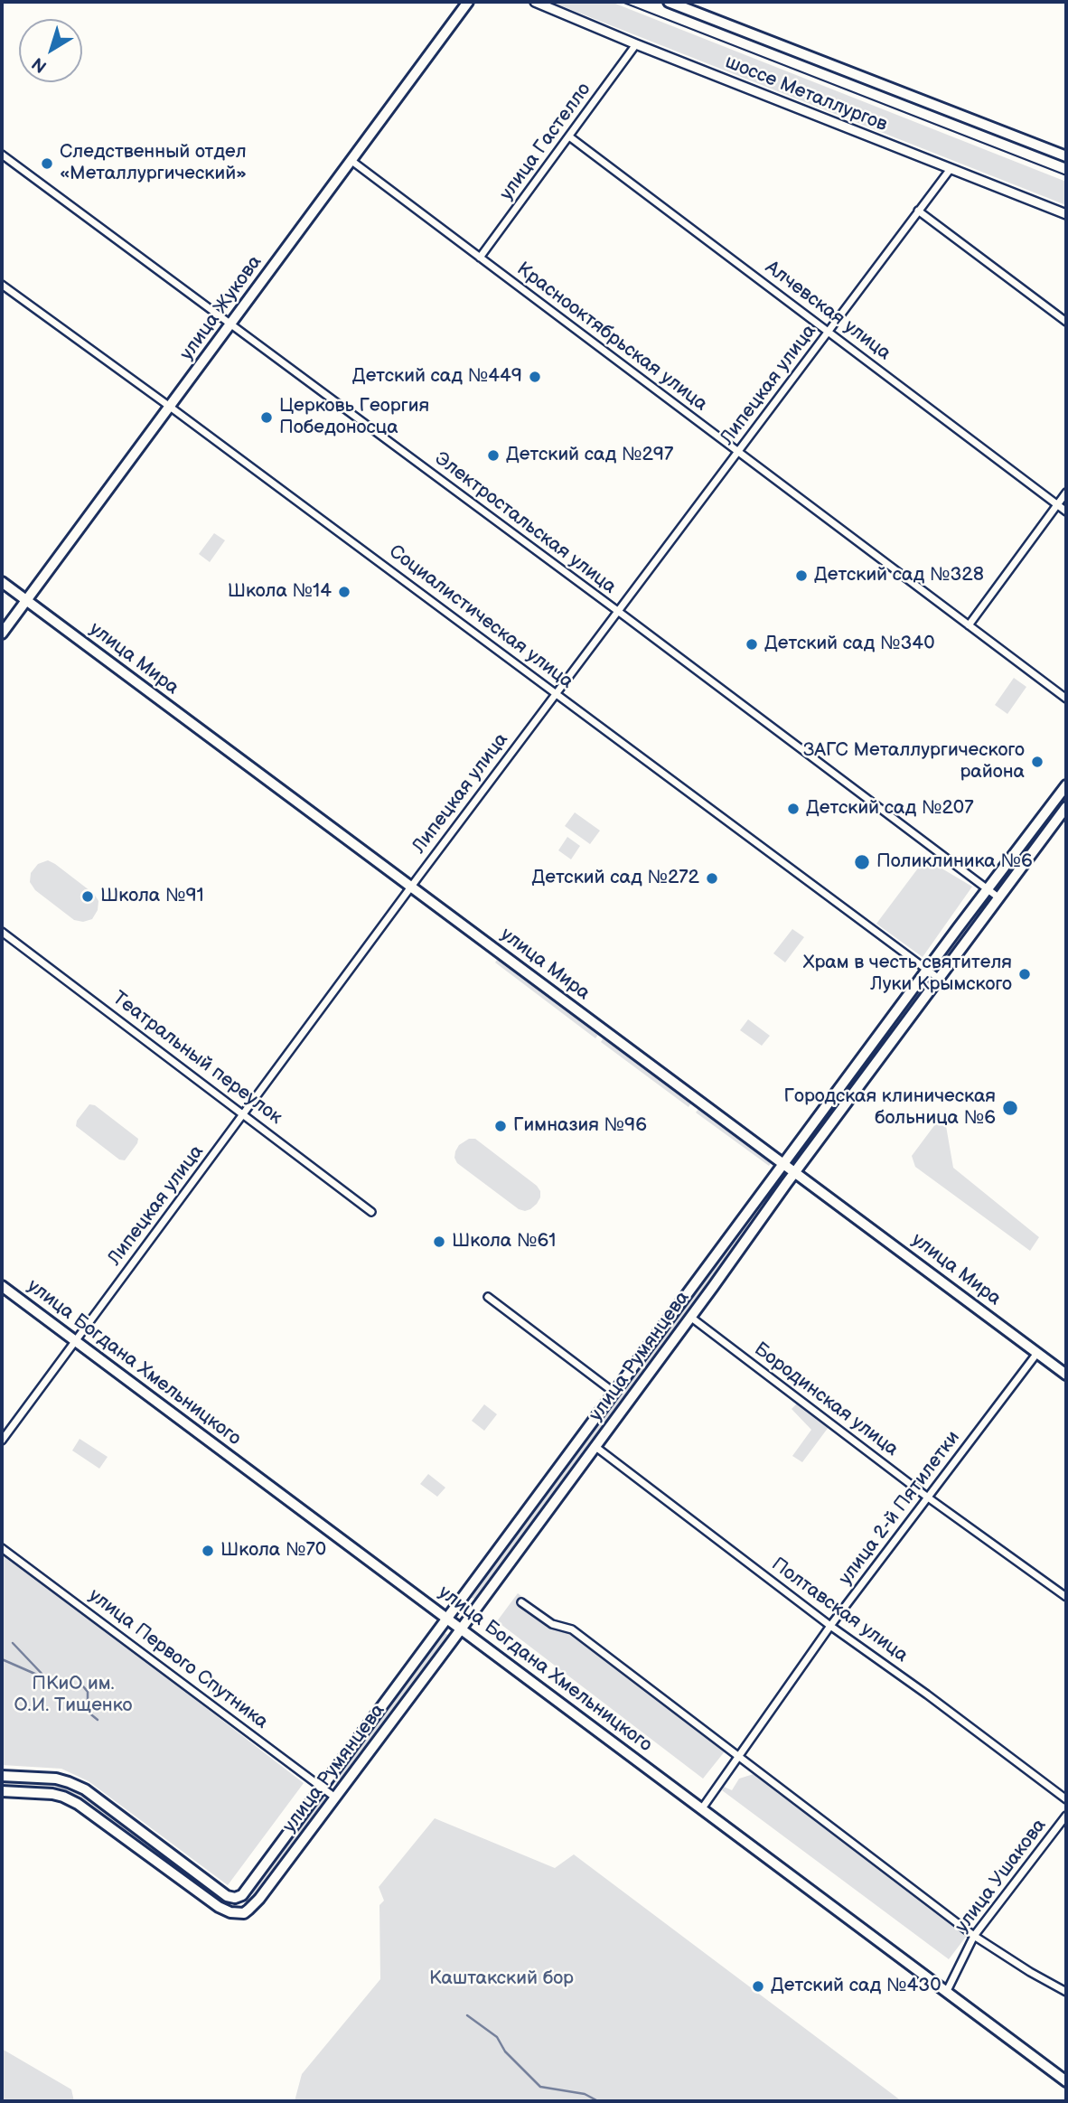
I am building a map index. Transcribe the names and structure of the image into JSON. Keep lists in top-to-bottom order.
{
  "streets": {
    "main road": [
      "шоссе Металлургов",
      "улица Жукова",
      "улица Мира",
      "улица Румянцева",
      "улица Богдана Хмельницкого"
    ],
    "street": [
      "улица Гастелло",
      "Алчевская улица",
      "Краснооктябрьская улица",
      "Липецкая улица",
      "Электростальская улица",
      "Социалистическая улица",
      "Театральный переулок",
      "Бородинская улица",
      "улица 2-й Пятилетки",
      "Полтавская улица",
      "улица Первого Спутника",
      "улица Ушакова"
    ]
  },
  "crossings": [
    ["шоссе Металлургов", "улица Гастелло"],
    ["шоссе Металлургов", "Липецкая улица"],
    ["улица Гастелло", "Алчевская улица"],
    ["улица Гастелло", "Краснооктябрьская улица"],
    ["улица Жукова", "Краснооктябрьская улица"],
    ["улица Жукова", "Электростальская улица"],
    ["улица Жукова", "Социалистическая улица"],
    ["улица Жукова", "улица Мира"],
    ["Алчевская улица", "Липецкая улица"],
    ["Краснооктябрьская улица", "Липецкая улица"],
    ["Липецкая улица", "Электростальская улица"],
    ["Липецкая улица", "Социалистическая улица"],
    ["Липецкая улица", "улица Мира"],
    ["Липецкая улица", "Театральный переулок"],
    ["Липецкая улица", "улица Богдана Хмельницкого"],
    ["Электростальская улица", "улица Румянцева"],
    ["Социалистическая улица", "улица Румянцева"],
    ["улица Мира", "улица Румянцева"],
    ["улица Мира", "улица 2-й Пятилетки"],
    ["улица Румянцева", "улица Богдана Хмельницкого"],
    ["улица Румянцева", "Бородинская улица"],
    ["улица Румянцева", "Полтавская улица"],
    ["улица Румянцева", "улица Первого Спутника"],
    ["улица Богдана Хмельницкого", "улица 2-й Пятилетки"],
    ["улица Богдана Хмельницкого", "улица Ушакова"],
    ["Бородинская улица", "улица 2-й Пятилетки"],
    ["улица 2-й Пятилетки", "Полтавская улица"]
  ],
  "parks": ["ПКиО им. О.И. Тищенко", "Каштакский бор"],
  "places": [
    "Следственный отдел «Металлургический»",
    "Детский сад №449",
    "Церковь Георгия Победоносца",
    "Детский сад №297",
    "Детский сад №328",
    "Школа №14",
    "Детский сад №340",
    "ЗАГС Металлургического района",
    "Детский сад №207",
    "Поликлиника №6",
    "Детский сад №272",
    "Школа №91",
    "Храм в честь святителя Луки Крымского",
    "Городская клиническая больница №6",
    "Гимназия №96",
    "Школа №61",
    "Школа №70",
    "Детский сад №430"
  ],
  "north": "bottom left"
}
